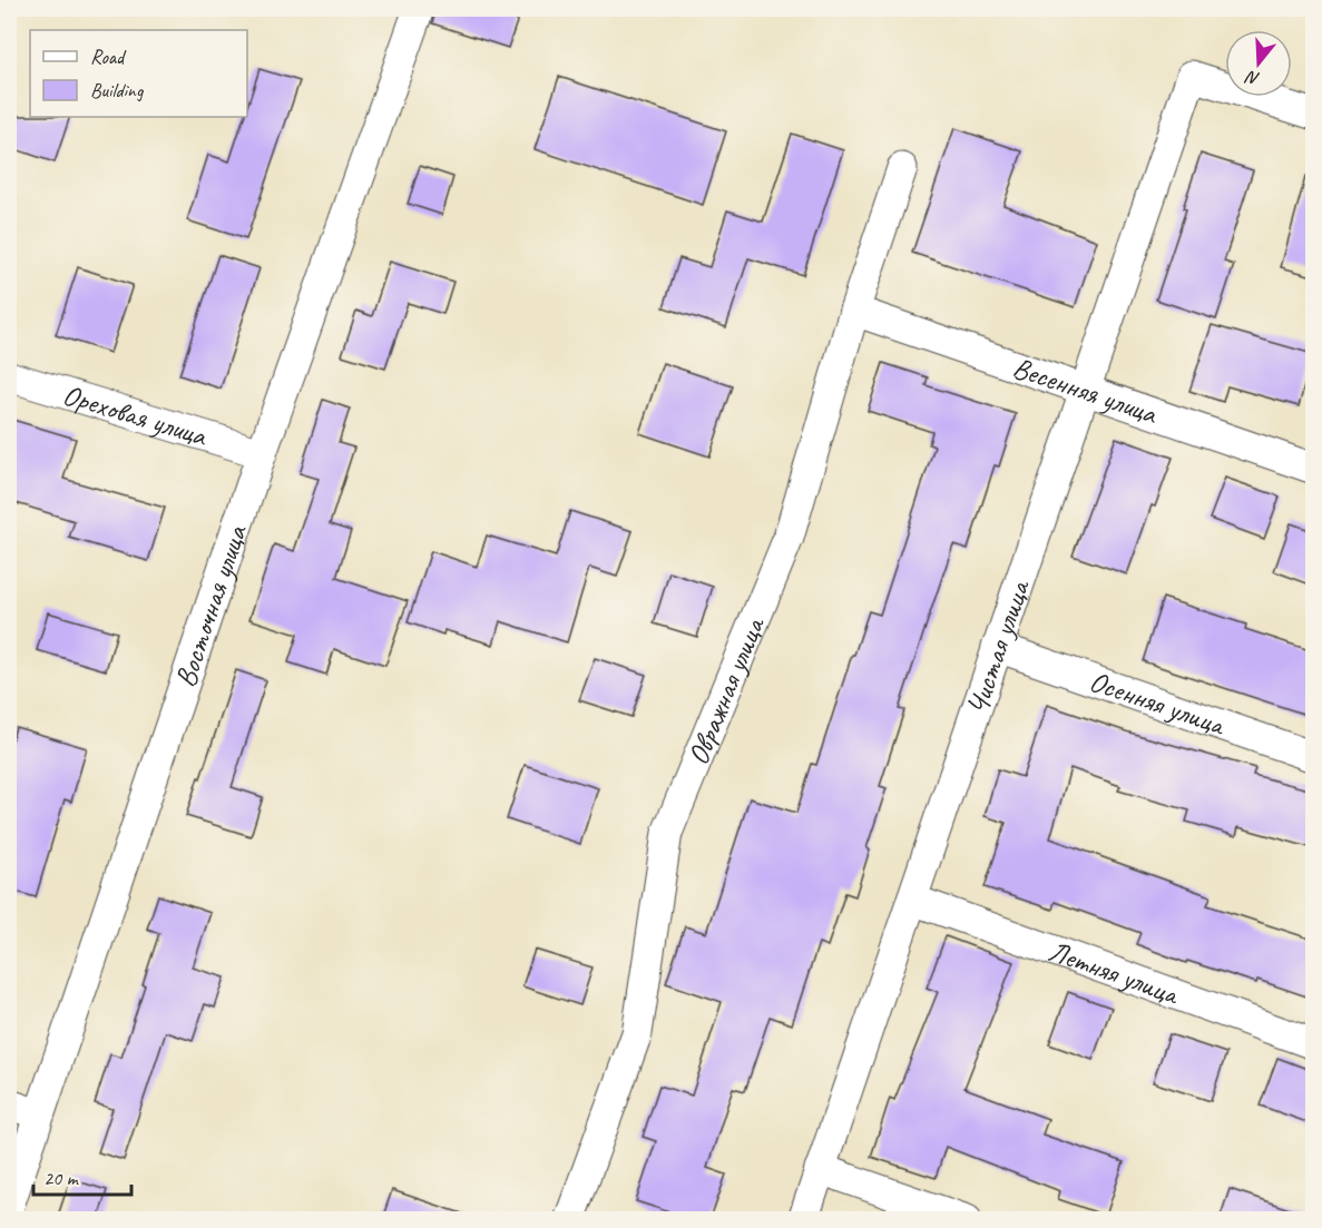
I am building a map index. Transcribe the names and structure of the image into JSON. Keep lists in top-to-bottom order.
{
  "streets": {
    "street": [
      "Весенняя улица",
      "Ореховая улица",
      "Восточная улица",
      "Чистая улица",
      "Овражная улица",
      "Осенняя улица",
      "Летняя улица"
    ]
  },
  "crossings": [
    ["Весенняя улица", "Чистая улица"],
    ["Весенняя улица", "Овражная улица"],
    ["Ореховая улица", "Восточная улица"],
    ["Чистая улица", "Осенняя улица"],
    ["Чистая улица", "Летняя улица"]
  ],
  "legend": ["Road", "Building"],
  "scale_bar": "20 m",
  "north": "bottom"
}
